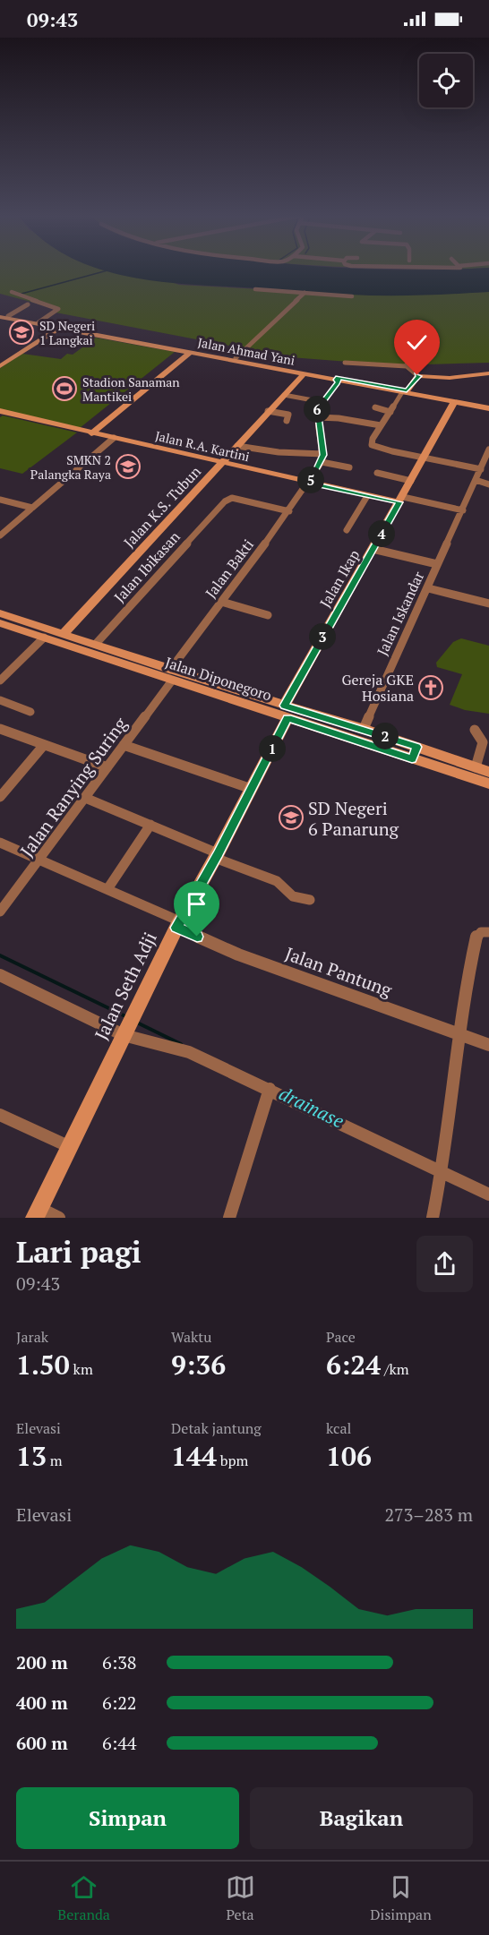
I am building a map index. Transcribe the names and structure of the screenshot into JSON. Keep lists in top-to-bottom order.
{
  "streets": {
    "street": [
      "Jalan Ahmad Yani",
      "Jalan R.A. Kartini",
      "Jalan K.S. Tubun",
      "Jalan Ibikasan",
      "Jalan Bakti",
      "Jalan Ikap",
      "Jalan Iskandar",
      "Jalan Diponegoro",
      "Jalan Ranying Suring",
      "Jalan Pantung",
      "Jalan Seth Adji"
    ]
  },
  "crossings": [
    ["Jalan Ahmad Yani", "Jalan K.S. Tubun"],
    ["Jalan Ahmad Yani", "Jalan Ikap"],
    ["Jalan R.A. Kartini", "Jalan K.S. Tubun"],
    ["Jalan R.A. Kartini", "Jalan Bakti"],
    ["Jalan R.A. Kartini", "Jalan Ikap"],
    ["Jalan K.S. Tubun", "Jalan Diponegoro"],
    ["Jalan Ibikasan", "Jalan Bakti"],
    ["Jalan Ibikasan", "Jalan Diponegoro"],
    ["Jalan Bakti", "Jalan Diponegoro"],
    ["Jalan Bakti", "Jalan Ranying Suring"],
    ["Jalan Ikap", "Jalan Diponegoro"],
    ["Jalan Ikap", "Jalan Seth Adji"],
    ["Jalan Iskandar", "Jalan Diponegoro"],
    ["Jalan Diponegoro", "Jalan Ranying Suring"],
    ["Jalan Diponegoro", "Jalan Seth Adji"],
    ["Jalan Ranying Suring", "Jalan Pantung"],
    ["Jalan Pantung", "Jalan Seth Adji"]
  ],
  "water": ["drainase"],
  "places": {
    "school or university": ["SD Negeri 1 Langkai", "SMKN 2 Palangka Raya", "SD Negeri 6 Panarung"],
    "sports": ["Stadion Sanaman Mantikei"],
    "church": ["Gereja GKE Hosiana"]
  },
  "page": {
    "status": "09:43",
    "pins": [
      "6",
      "5",
      "4",
      "3",
      "2",
      "1"
    ],
    "heading": ["Lari pagi", "09:43"],
    "stats": [
      ["Jarak", "1.50 km"],
      ["Waktu", "9:36"],
      ["Pace", "6:24 /km"],
      ["Elevasi", "13 m"],
      ["Detak jantung", "144 bpm"],
      ["kcal", "106"]
    ],
    "chart": ["Elevasi", "273–283 m"],
    "list": [
      {
        "name": "200 m",
        "note": "6:38"
      },
      {
        "name": "400 m",
        "note": "6:22"
      },
      {
        "name": "600 m",
        "note": "6:44"
      }
    ],
    "buttons": ["Simpan", "Bagikan"],
    "tabs": ["Beranda", "Peta", "Disimpan"]
  }
}
